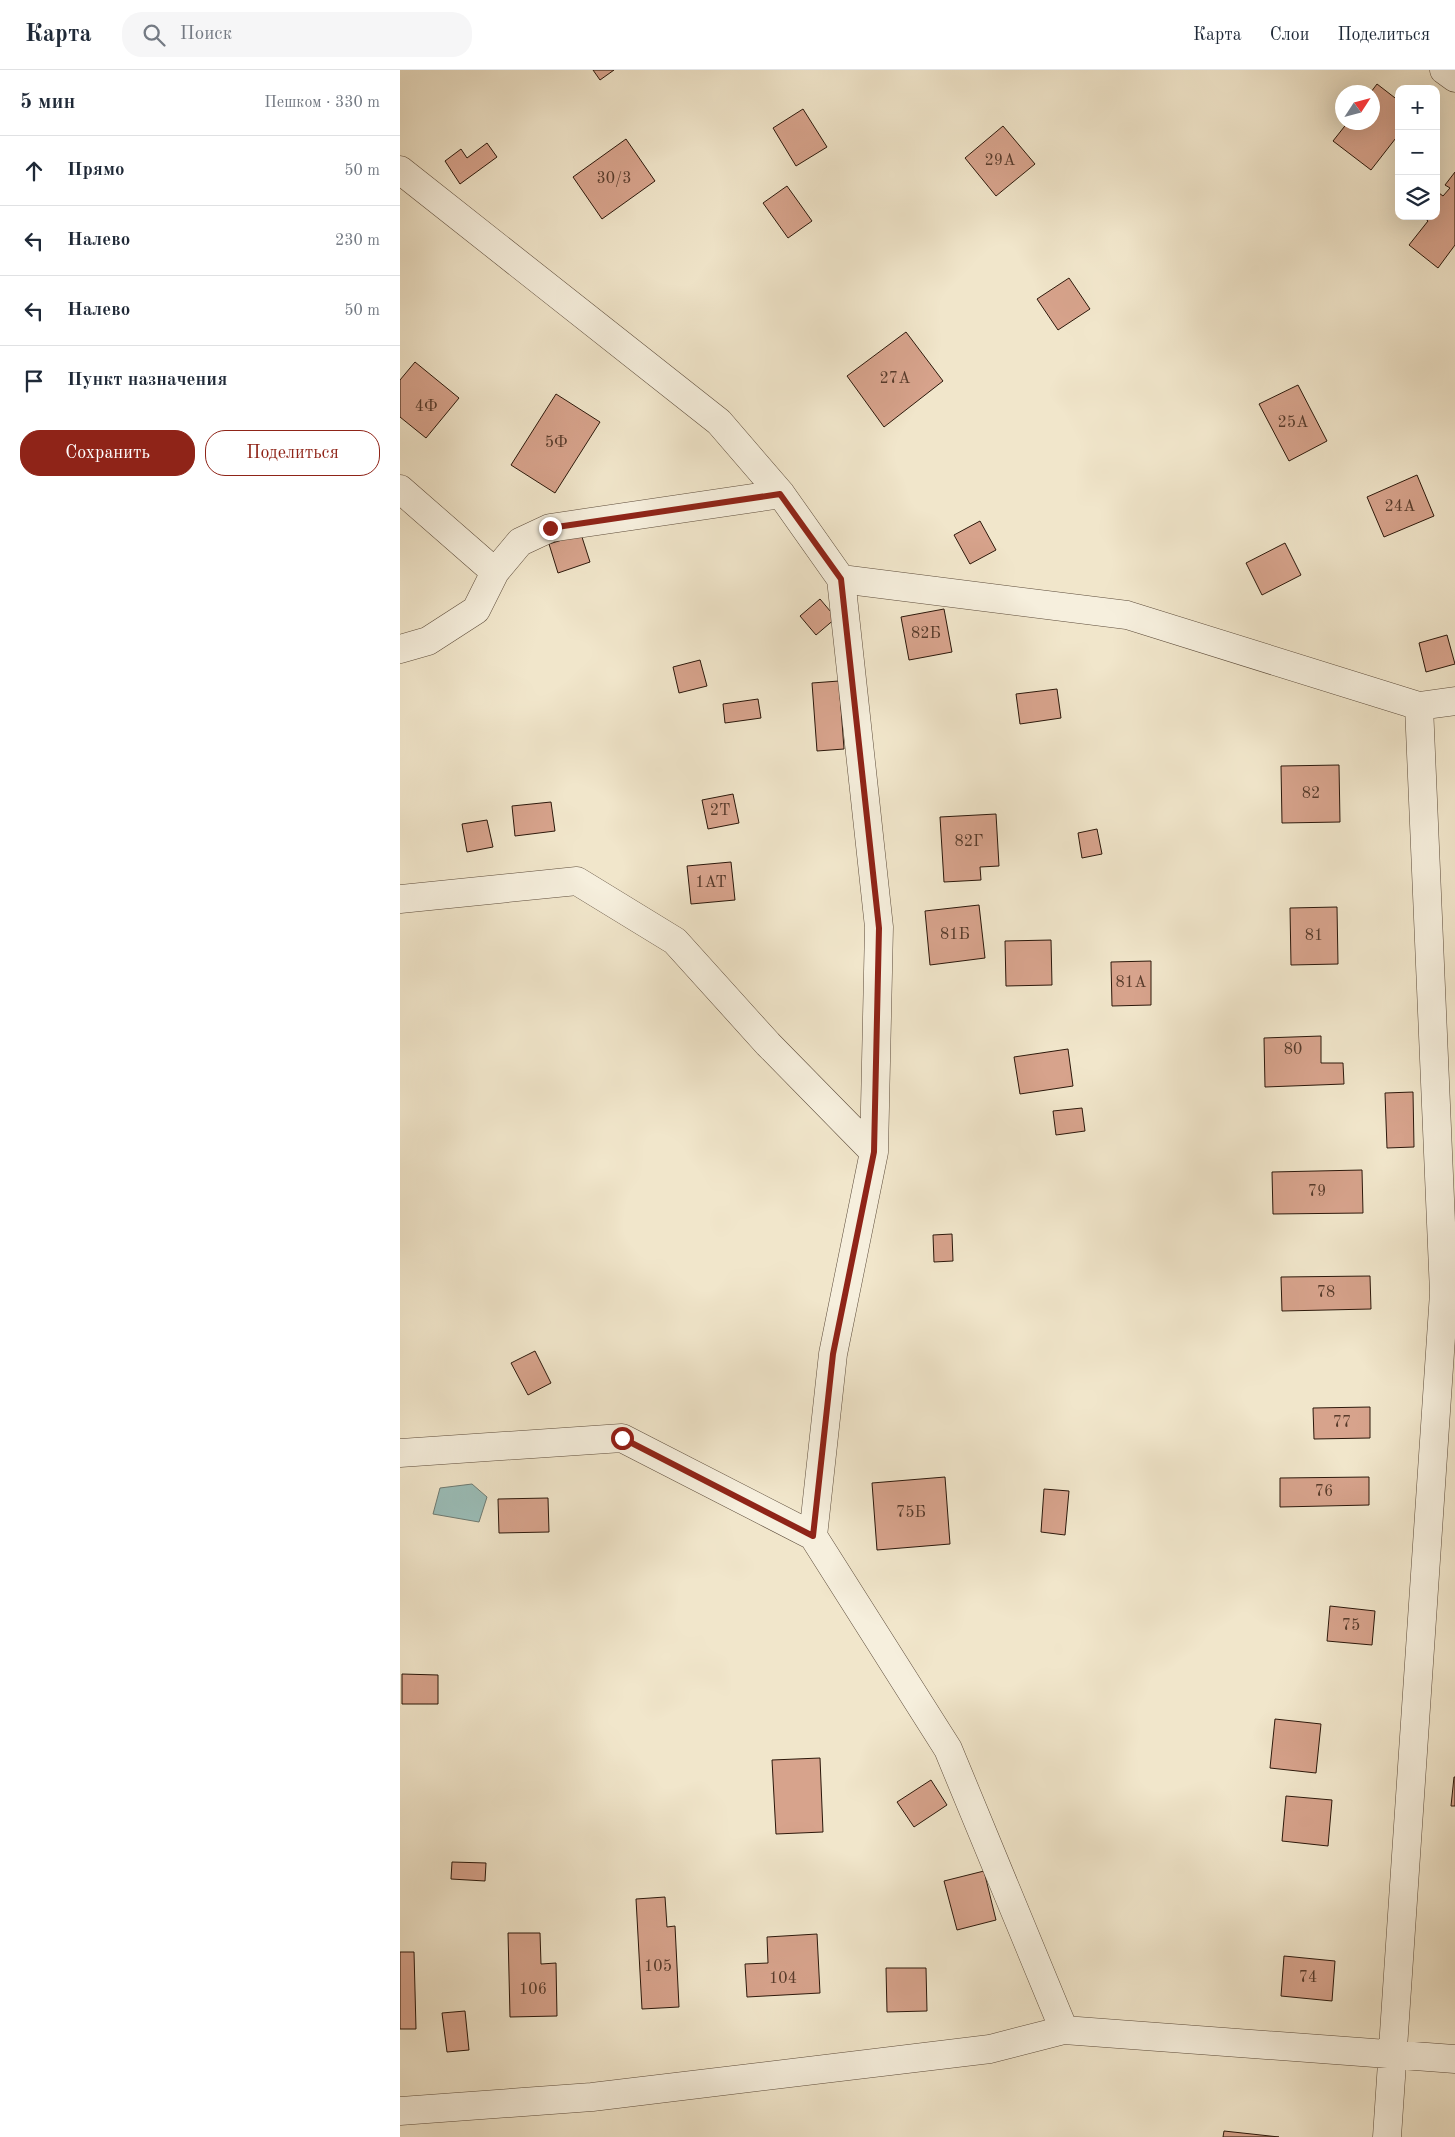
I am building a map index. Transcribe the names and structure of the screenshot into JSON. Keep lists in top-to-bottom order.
{
  "house_numbers": [
    "29А",
    "30/3",
    "27А",
    "4Ф",
    "25А",
    "5Ф",
    "24А",
    "82Б",
    "82",
    "2Т",
    "82Г",
    "1АТ",
    "81Б",
    "81",
    "81А",
    "80",
    "79",
    "78",
    "77",
    "76",
    "75Б",
    "75",
    "105",
    "74",
    "104",
    "106"
  ],
  "north": "top right",
  "page": {
    "header": "Карта",
    "search": "Поиск",
    "nav": ["Карта", "Слои", "Поделиться"],
    "heading": ["5 мин", "Пешком · 330 m"],
    "map_buttons": ["+", "−"],
    "list": [
      ["Прямо", "50 m"],
      ["Налево", "230 m"],
      ["Налево", "50 m"],
      "Пункт назначения"
    ],
    "buttons": ["Сохранить", "Поделиться"]
  }
}
